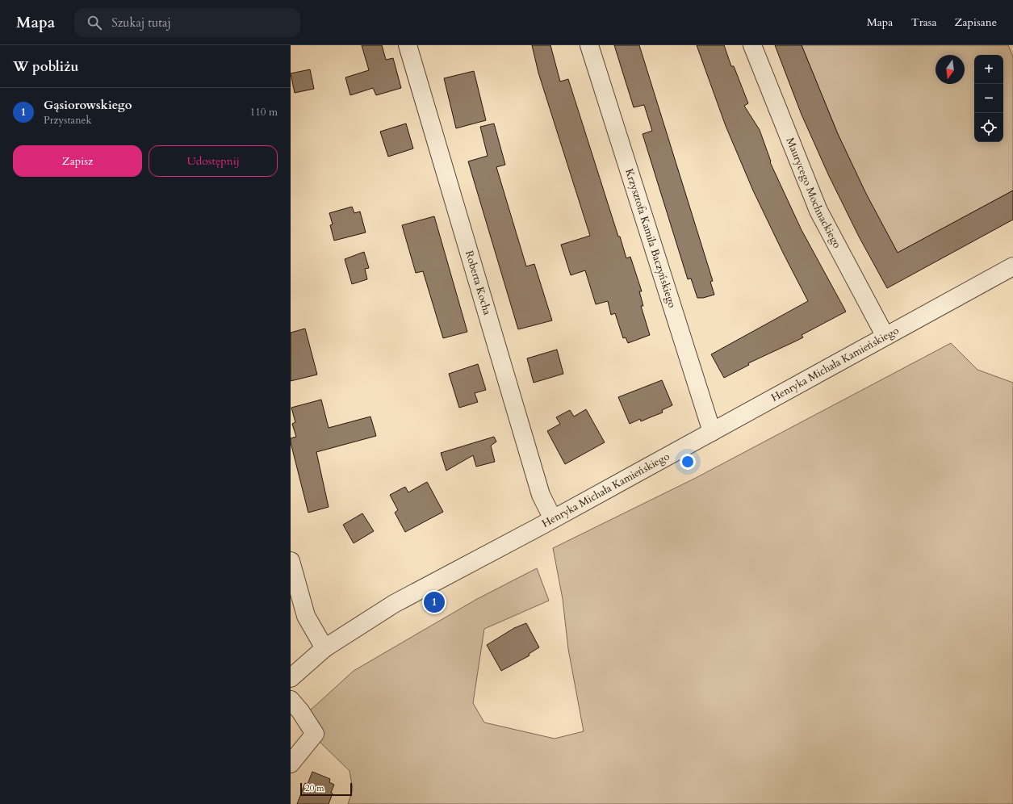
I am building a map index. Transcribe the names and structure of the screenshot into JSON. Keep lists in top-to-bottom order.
{
  "streets": {
    "street": [
      "Maurycego Mochnackiego",
      "Krzysztofa Kamila Baczyńskiego",
      "Roberta Kocha",
      "Henryka Michała Kamieńskiego"
    ]
  },
  "crossings": [
    ["Maurycego Mochnackiego", "Henryka Michała Kamieńskiego"],
    ["Krzysztofa Kamila Baczyńskiego", "Henryka Michała Kamieńskiego"],
    ["Roberta Kocha", "Henryka Michała Kamieńskiego"]
  ],
  "scale_bar": "20 m",
  "north": "bottom",
  "page": {
    "header": "Mapa",
    "search": "Szukaj tutaj",
    "nav": ["Mapa", "Trasa", "Zapisane"],
    "heading": "W pobliżu",
    "map_buttons": ["+", "−"],
    "list": [
      {
        "mark": "1",
        "name": "Gąsiorowskiego",
        "note": "Przystanek",
        "value": "110 m"
      }
    ],
    "buttons": ["Zapisz", "Udostępnij"],
    "pins": "1",
    "scale": "20 m"
  }
}
